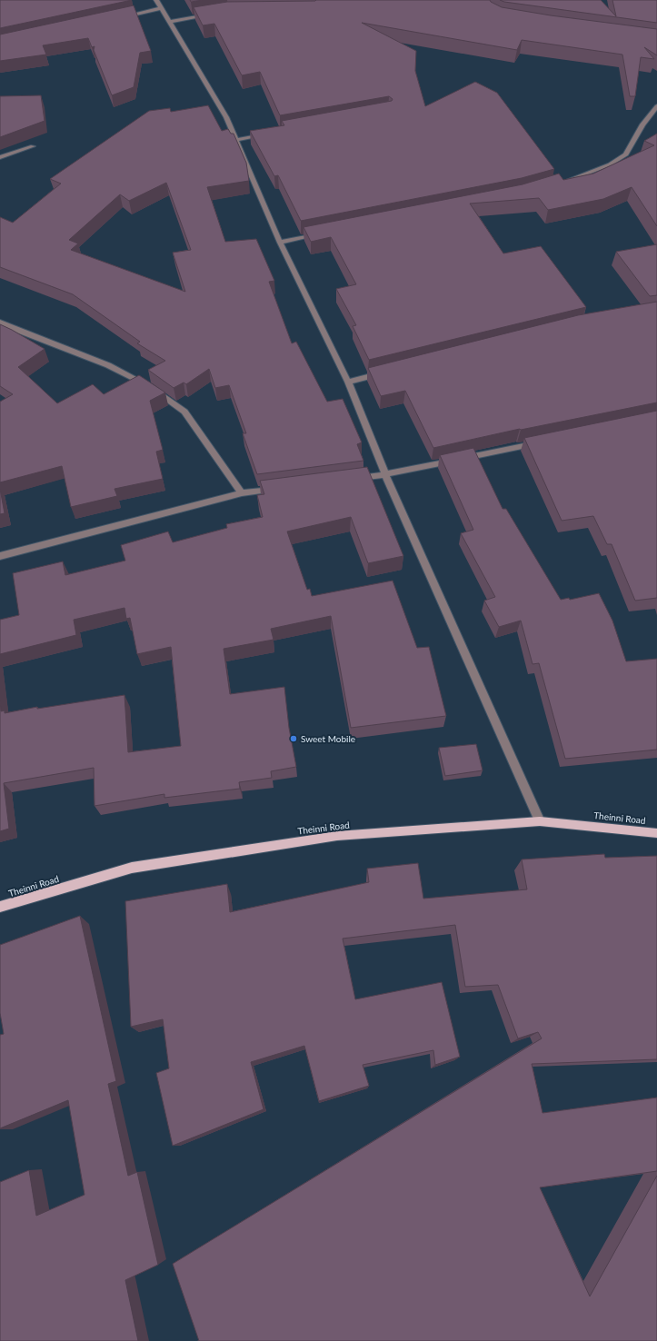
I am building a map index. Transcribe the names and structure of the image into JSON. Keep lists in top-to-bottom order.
{
  "streets": {
    "main road": ["Theinni Road"]
  },
  "places": ["Sweet Mobile"]
}
